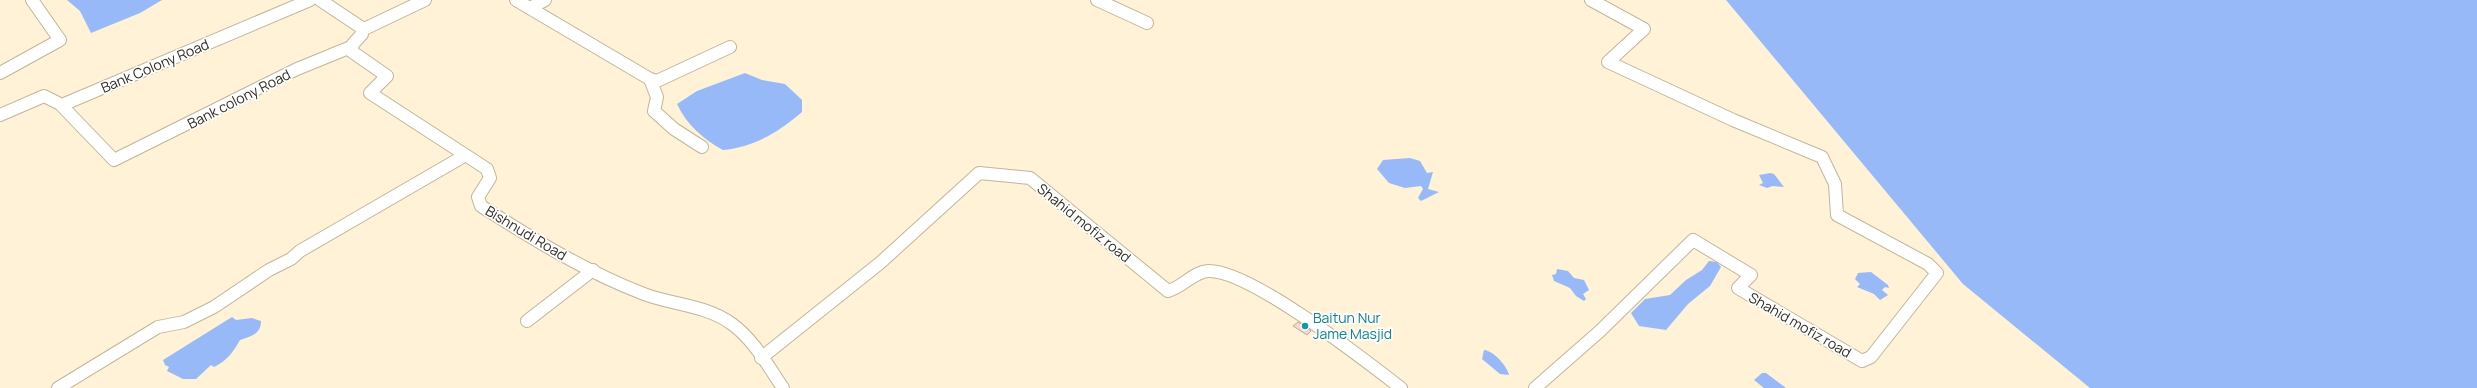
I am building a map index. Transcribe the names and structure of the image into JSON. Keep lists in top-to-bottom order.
{
  "streets": {
    "street": [
      "Bank Colony Road",
      "Bank colony Road",
      "Shahid mofiz road",
      "Bishnudi Road"
    ]
  },
  "crossings": [
    ["Bank Colony Road", "Bank colony Road"],
    ["Bank colony Road", "Bishnudi Road"],
    ["Shahid mofiz road", "Bishnudi Road"]
  ],
  "places": ["Baitun Nur Jame Masjid"]
}
